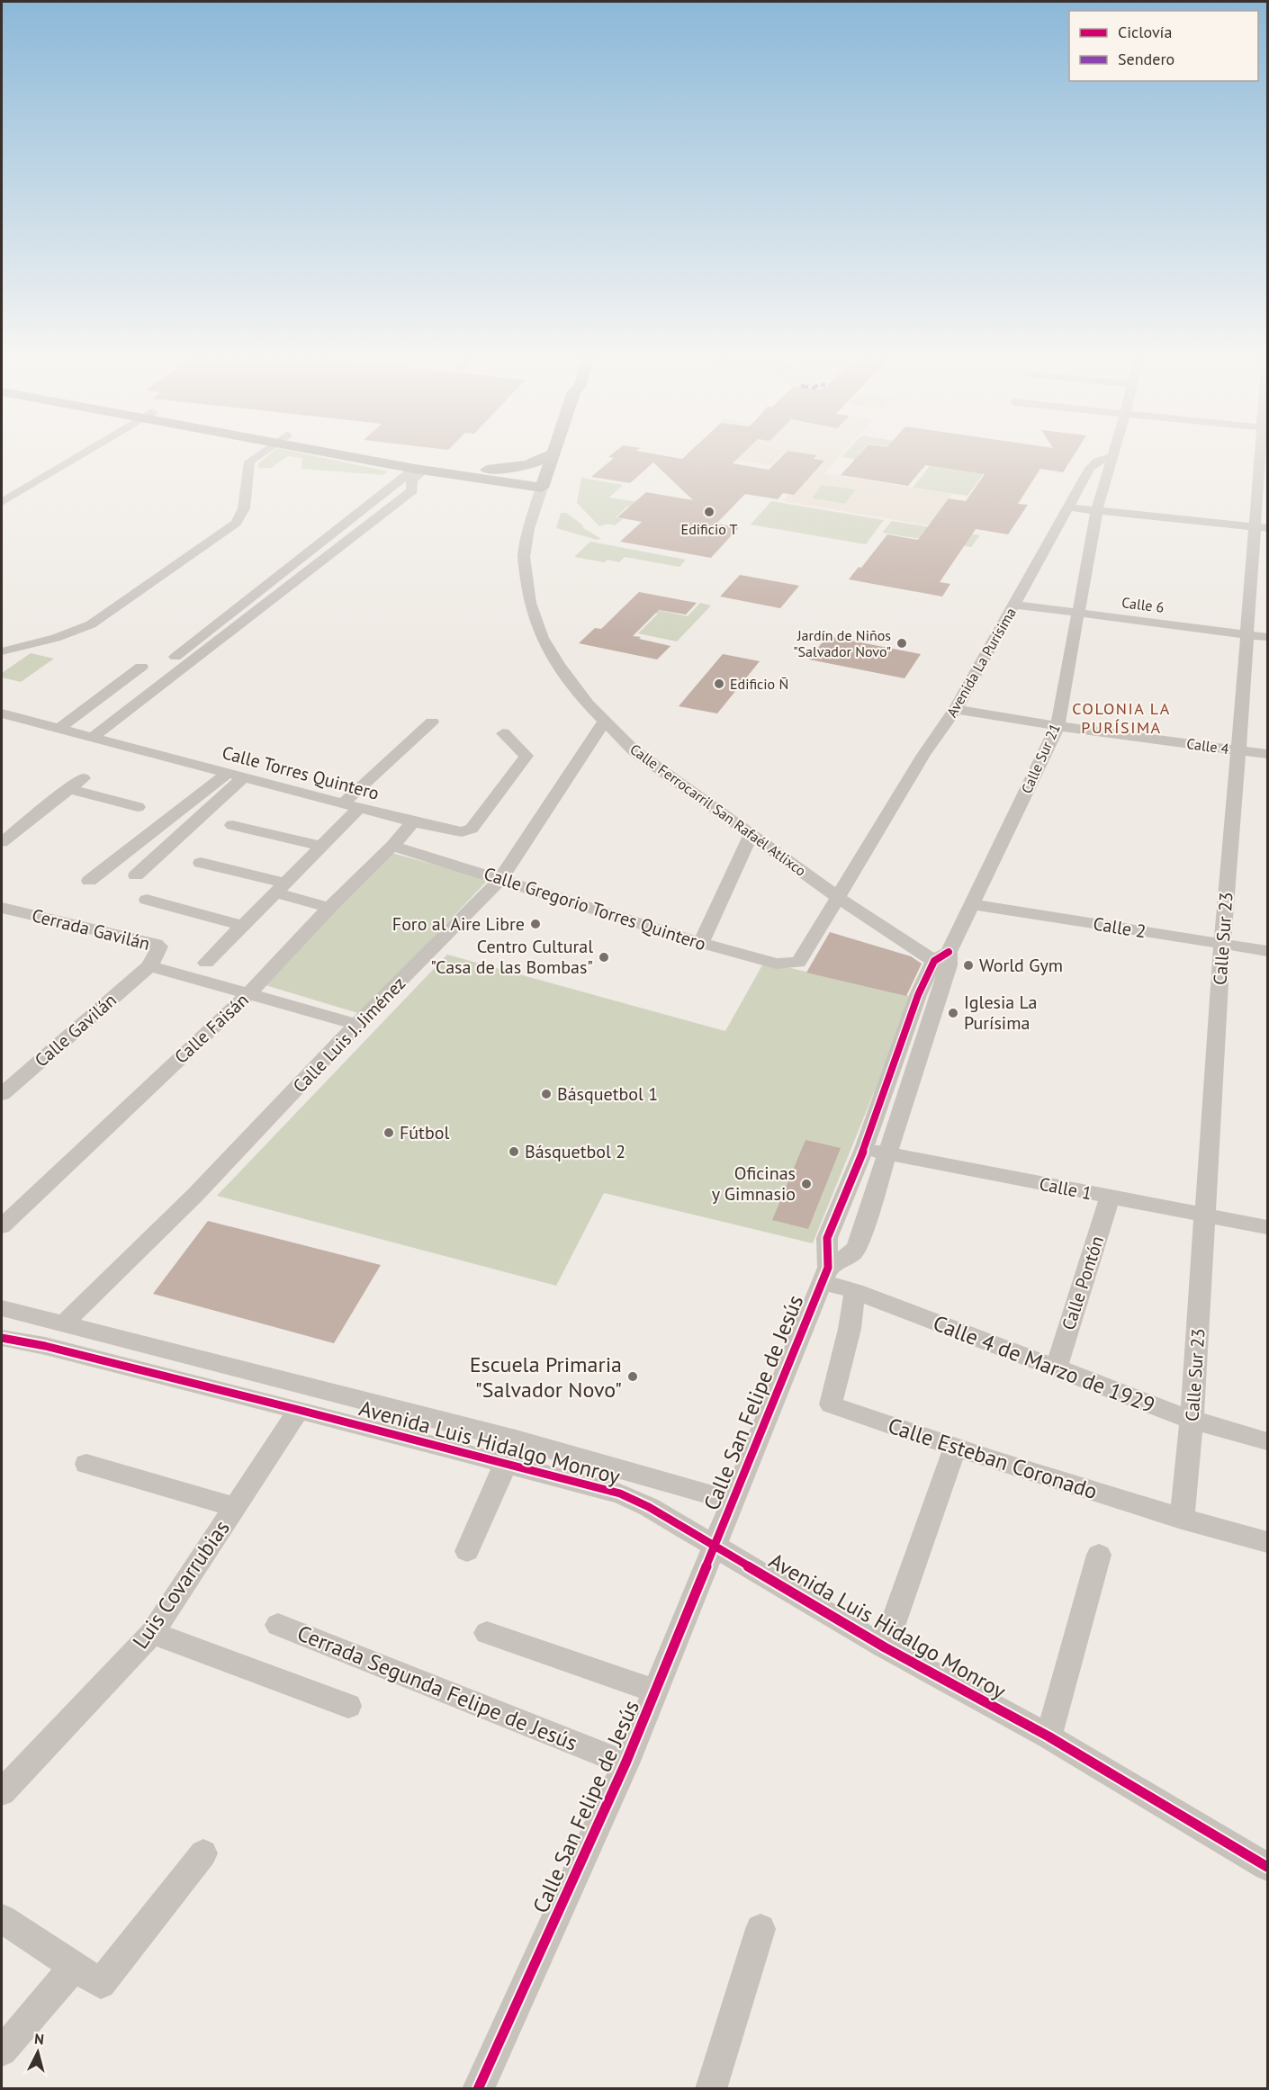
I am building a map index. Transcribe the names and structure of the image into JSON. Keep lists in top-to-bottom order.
{
  "streets": {
    "main road": ["Calle Ferrocarril San Rafaél Atlixco"],
    "street": [
      "Calle 6",
      "Avenida La Purísima",
      "Calle 4",
      "Calle Sur 21",
      "Calle Torres Quintero",
      "Calle Gregorio Torres Quintero",
      "Calle 2",
      "Cerrada Gavilán",
      "Calle Sur 23",
      "Calle Faisán",
      "Calle Gavilán",
      "Calle Luis J. Jiménez",
      "Calle 1",
      "Calle Pontón",
      "Calle 4 de Marzo de 1929",
      "Calle San Felipe de Jesús",
      "Avenida Luis Hidalgo Monroy",
      "Calle Esteban Coronado",
      "Luis Covarrubias",
      "Cerrada Segunda Felipe de Jesús"
    ]
  },
  "crossings": [
    ["Calle 6", "Avenida La Purísima"],
    ["Calle 6", "Calle Sur 21"],
    ["Calle 6", "Calle Sur 23"],
    ["Avenida La Purísima", "Calle 4"],
    ["Avenida La Purísima", "Calle Sur 21"],
    ["Avenida La Purísima", "Calle Ferrocarril San Rafaél Atlixco"],
    ["Avenida La Purísima", "Calle Gregorio Torres Quintero"],
    ["Calle 4", "Calle Sur 21"],
    ["Calle 4", "Calle Sur 23"],
    ["Calle Sur 21", "Calle Ferrocarril San Rafaél Atlixco"],
    ["Calle Sur 21", "Calle 2"],
    ["Calle Sur 21", "Calle San Felipe de Jesús"],
    ["Calle Torres Quintero", "Calle Faisán"],
    ["Calle Ferrocarril San Rafaél Atlixco", "Calle Luis J. Jiménez"],
    ["Calle Ferrocarril San Rafaél Atlixco", "Calle San Felipe de Jesús"],
    ["Calle Gregorio Torres Quintero", "Calle Faisán"],
    ["Calle Gregorio Torres Quintero", "Calle Luis J. Jiménez"],
    ["Calle 2", "Calle Sur 23"],
    ["Cerrada Gavilán", "Calle Gavilán"],
    ["Calle Sur 23", "Calle 1"],
    ["Calle Sur 23", "Calle 4 de Marzo de 1929"],
    ["Calle Sur 23", "Calle Esteban Coronado"],
    ["Calle Luis J. Jiménez", "Avenida Luis Hidalgo Monroy"],
    ["Calle 1", "Calle Pontón"],
    ["Calle 1", "Calle San Felipe de Jesús"],
    ["Calle Pontón", "Calle 4 de Marzo de 1929"],
    ["Calle 4 de Marzo de 1929", "Calle San Felipe de Jesús"],
    ["Calle 4 de Marzo de 1929", "Calle Esteban Coronado"],
    ["Calle San Felipe de Jesús", "Avenida Luis Hidalgo Monroy"],
    ["Calle San Felipe de Jesús", "Cerrada Segunda Felipe de Jesús"],
    ["Avenida Luis Hidalgo Monroy", "Luis Covarrubias"]
  ],
  "districts": ["COLONIA LA PURÍSIMA"],
  "places": [
    "Edificio T",
    "Jardín de Niños \"Salvador Novo\"",
    "Edificio Ñ",
    "Foro al Aire Libre",
    "Centro Cultural \"Casa de las Bombas\"",
    "World Gym",
    "Iglesia La Purísima",
    "Básquetbol 1",
    "Fútbol",
    "Básquetbol 2",
    "Oficinas y Gimnasio",
    "Escuela Primaria \"Salvador Novo\""
  ],
  "legend": ["Ciclovía", "Sendero"],
  "north": "top"
}
